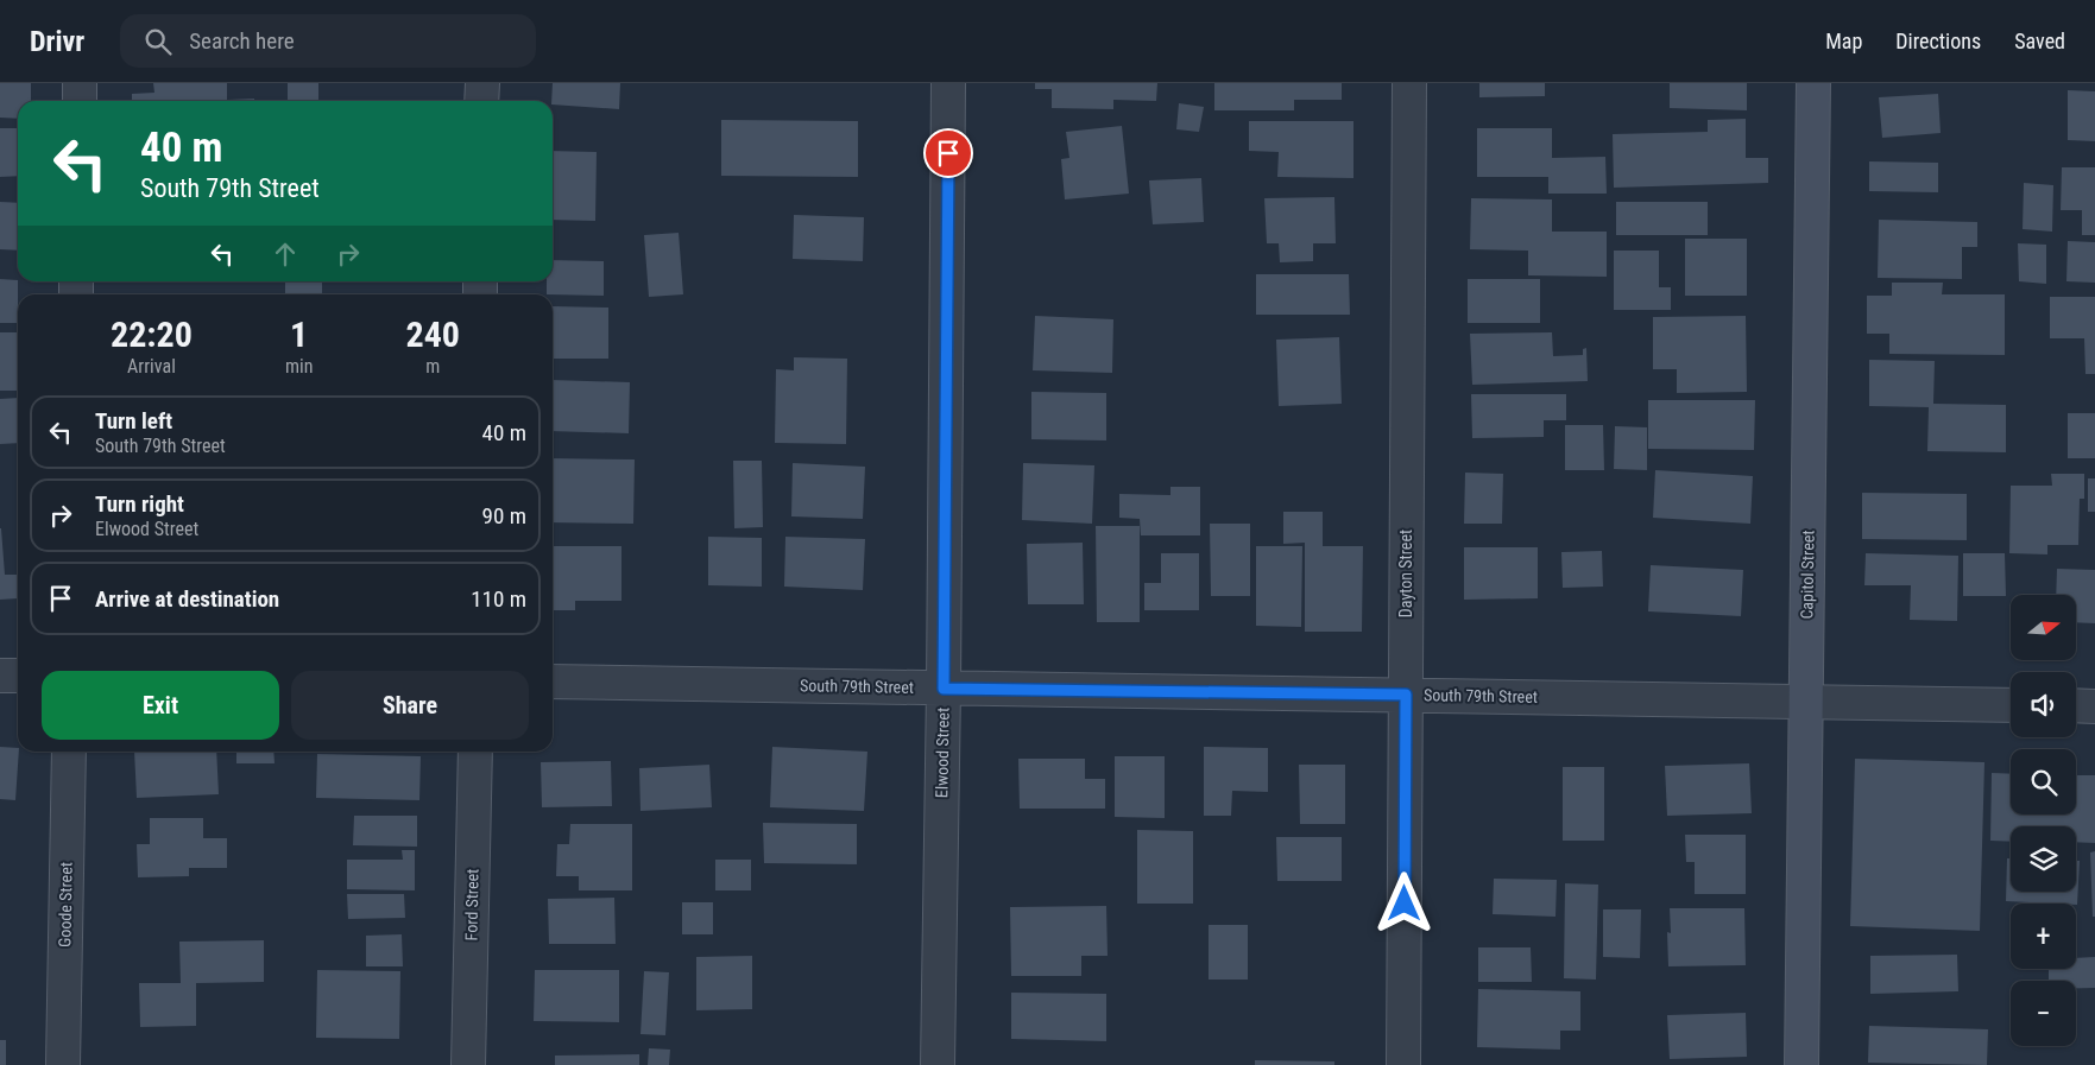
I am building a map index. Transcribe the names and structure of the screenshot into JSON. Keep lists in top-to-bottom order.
{
  "streets": {
    "street": [
      "Dayton Street",
      "Capitol Street",
      "South 79th Street",
      "Elwood Street",
      "Goode Street",
      "Ford Street"
    ]
  },
  "crossings": [
    ["Dayton Street", "South 79th Street"],
    ["Capitol Street", "South 79th Street"],
    ["South 79th Street", "Elwood Street"]
  ],
  "north": "right",
  "page": {
    "header": "Drivr",
    "search": "Search here",
    "nav": ["Map", "Directions", "Saved"],
    "turn": ["40 m", "South 79th Street"],
    "eta": [
      "22:20",
      "Arrival",
      "1",
      "min",
      "240",
      "m"
    ],
    "list": [
      {
        "name": "Turn left",
        "note": "South 79th Street",
        "value": "40 m"
      },
      {
        "name": "Turn right",
        "note": "Elwood Street",
        "value": "90 m"
      },
      {
        "name": "Arrive at destination",
        "value": "110 m"
      }
    ],
    "map_buttons": ["+", "−"],
    "buttons": ["Exit", "Share"]
  }
}
